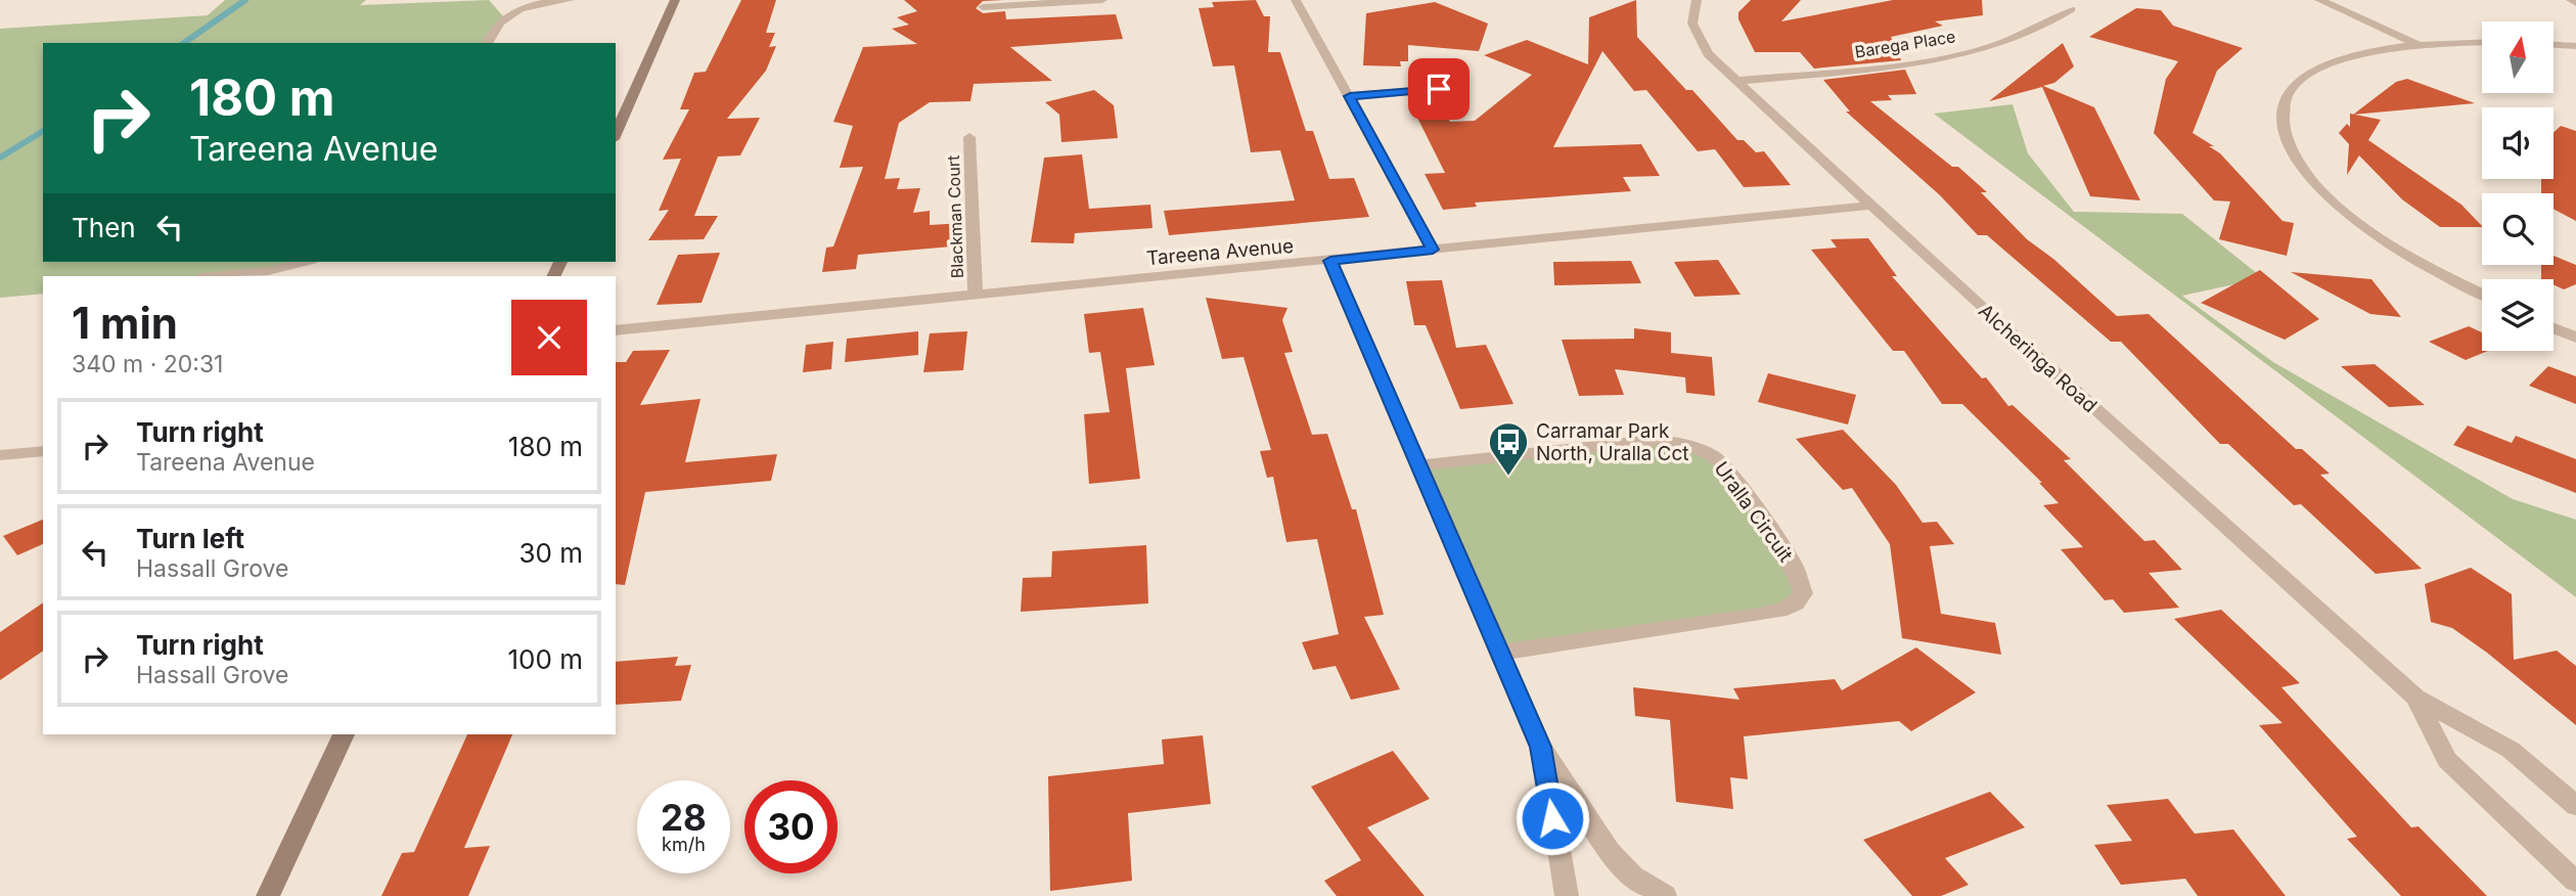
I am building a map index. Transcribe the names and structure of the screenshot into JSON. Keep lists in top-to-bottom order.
{
  "streets": {
    "street": [
      "Barega Place",
      "Blackman Court",
      "Tareena Avenue",
      "Alcheringa Road",
      "Uralla Circuit"
    ]
  },
  "crossings": [
    ["Barega Place", "Alcheringa Road"],
    ["Blackman Court", "Tareena Avenue"],
    ["Tareena Avenue", "Alcheringa Road"]
  ],
  "places": {
    "bus stop": ["Carramar Park North, Uralla Cct"]
  },
  "north": "top",
  "page": {
    "turn": ["180 m", "Tareena Avenue"],
    "then": "Then",
    "heading": ["1 min", "340 m · 20:31"],
    "list": [
      {
        "name": "Turn right",
        "note": "Tareena Avenue",
        "value": "180 m"
      },
      {
        "name": "Turn left",
        "note": "Hassall Grove",
        "value": "30 m"
      },
      {
        "name": "Turn right",
        "note": "Hassall Grove",
        "value": "100 m"
      }
    ],
    "speed": "28 km/h",
    "limit": "30"
  }
}
